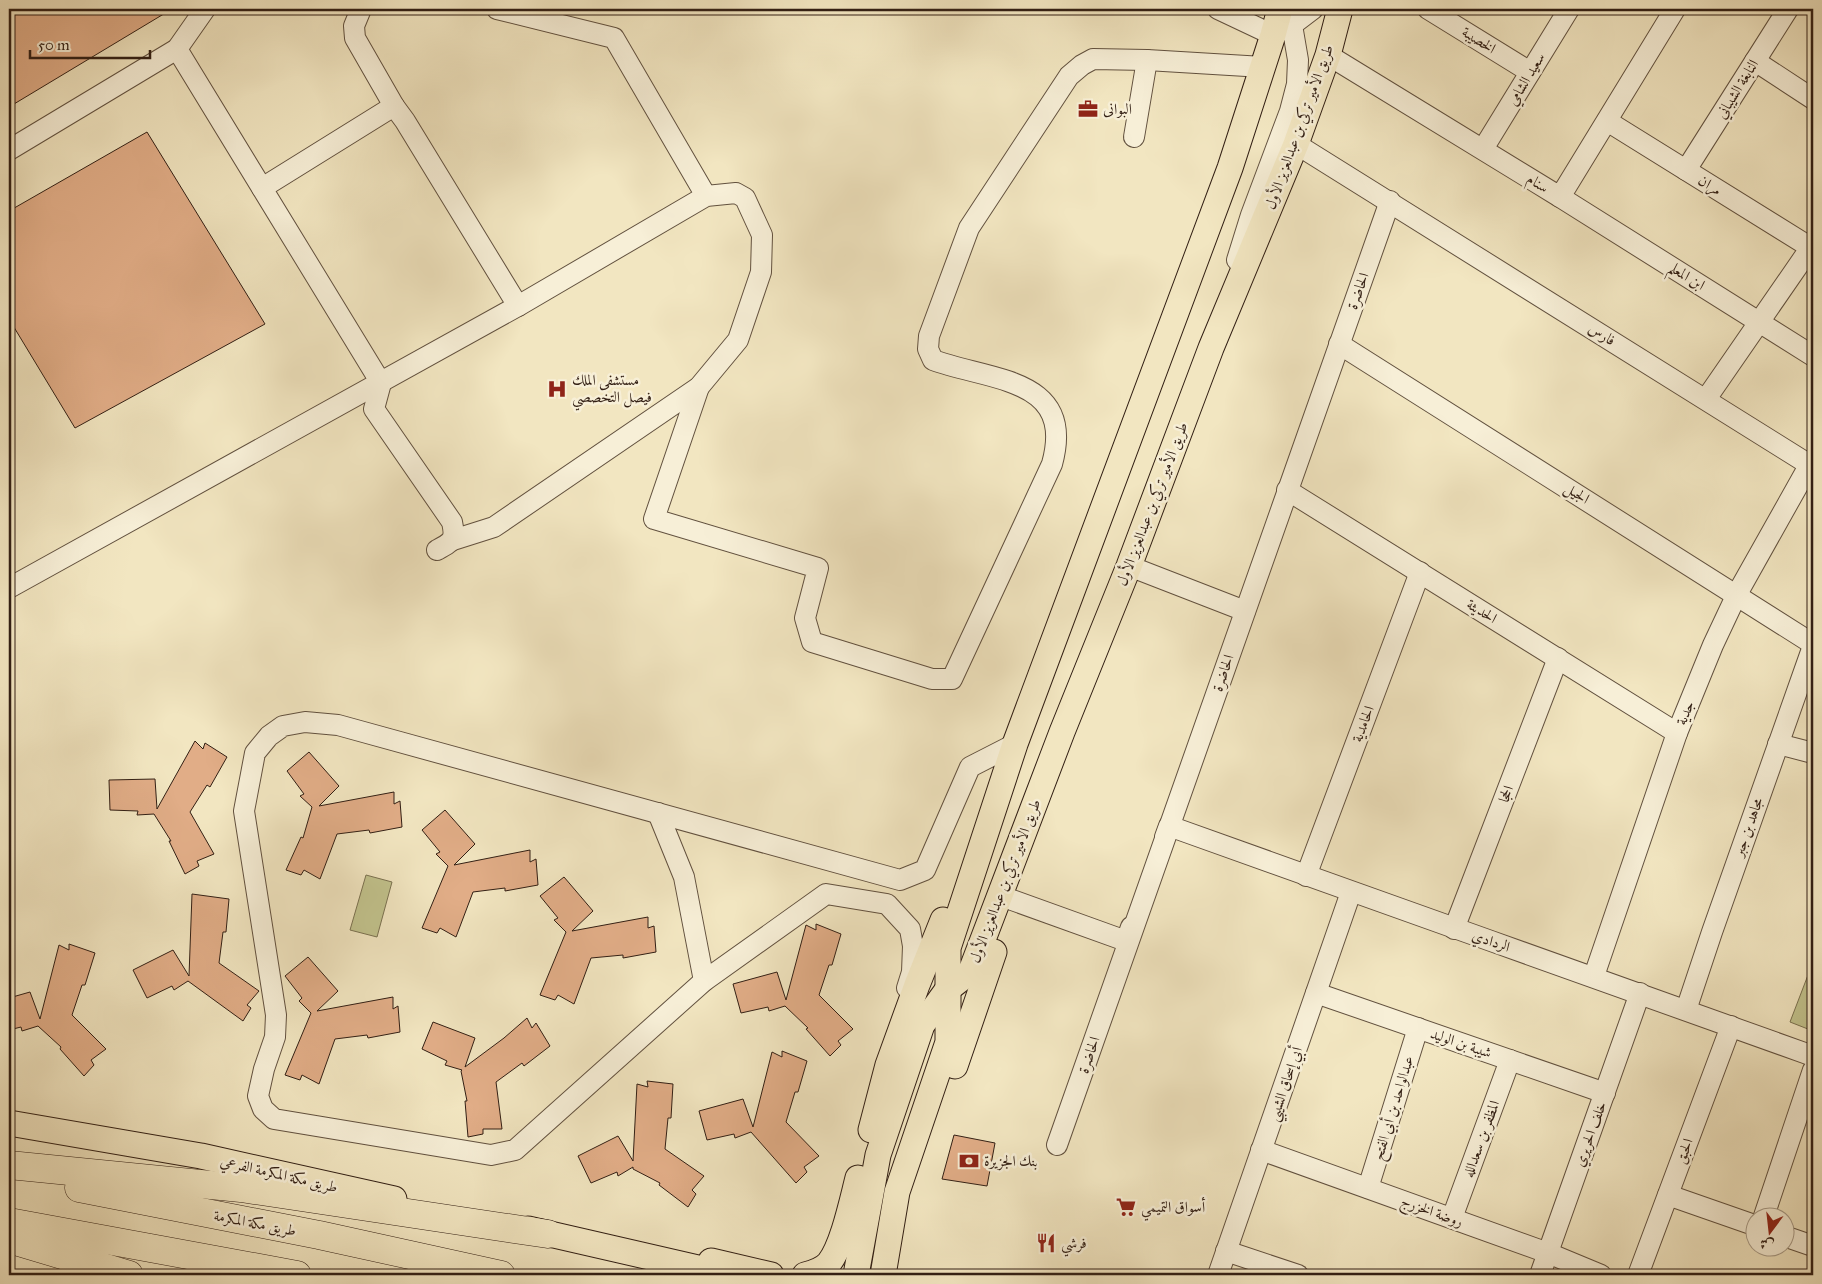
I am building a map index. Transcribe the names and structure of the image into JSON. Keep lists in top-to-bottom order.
{
  "streets": {
    "highway": ["طريق مكة المكرمة"],
    "main road": ["طريق الأمير تركي بن عبدالعزيز الأول", "طريق مكة المكرمة الفرعي"],
    "street": [
      "الخصيبة",
      "سعيد الشامي",
      "النابغة الشيباني",
      "سنام",
      "مران",
      "ابن المعلم",
      "الحاضرة",
      "فارس",
      "الجيل",
      "الحديثة",
      "جدية",
      "الحامدية",
      "الحجا",
      "مجاهد بن جبر",
      "الردادي",
      "شيبة بن الوليد",
      "أبي إسحاق الشيبي",
      "عبدالواحد بن أبي الفتح",
      "خلف الحريري",
      "المظفر بن سعدالله",
      "الحبق",
      "روضة الخزرج"
    ]
  },
  "crossings": [
    ["الخصيبة", "سعيد الشامي"],
    ["سعيد الشامي", "سنام"],
    ["النابغة الشيباني", "مران"],
    ["طريق الأمير تركي بن عبدالعزيز الأول", "سنام"],
    ["طريق الأمير تركي بن عبدالعزيز الأول", "فارس"],
    ["سنام", "مران"],
    ["سنام", "ابن المعلم"],
    ["الحاضرة", "فارس"],
    ["الحاضرة", "الجيل"],
    ["الحاضرة", "الحديثة"],
    ["الحاضرة", "الردادي"],
    ["فارس", "جدية"],
    ["الجيل", "جدية"],
    ["الجيل", "مجاهد بن جبر"],
    ["الحديثة", "جدية"],
    ["الحديثة", "الحامدية"],
    ["الحديثة", "الحجا"],
    ["جدية", "الردادي"],
    ["الحامدية", "الردادي"],
    ["الحجا", "الردادي"],
    ["مجاهد بن جبر", "الردادي"],
    ["الردادي", "أبي إسحاق الشيبي"],
    ["الردادي", "خلف الحريري"],
    ["الردادي", "الحبق"],
    ["شيبة بن الوليد", "أبي إسحاق الشيبي"],
    ["شيبة بن الوليد", "عبدالواحد بن أبي الفتح"],
    ["شيبة بن الوليد", "خلف الحريري"],
    ["شيبة بن الوليد", "المظفر بن سعدالله"],
    ["أبي إسحاق الشيبي", "روضة الخزرج"],
    ["عبدالواحد بن أبي الفتح", "روضة الخزرج"],
    ["خلف الحريري", "روضة الخزرج"],
    ["المظفر بن سعدالله", "روضة الخزرج"]
  ],
  "places": {
    "office": ["البوانى"],
    "hospital": ["مستشفى الملك فيصل التخصصي"],
    "bank": ["بنك الجزيرة"],
    "supermarket": ["أسواق التميمي"],
    "restaurant": ["فرشي"]
  },
  "scale_bar": "50 m",
  "north": "bottom"
}
